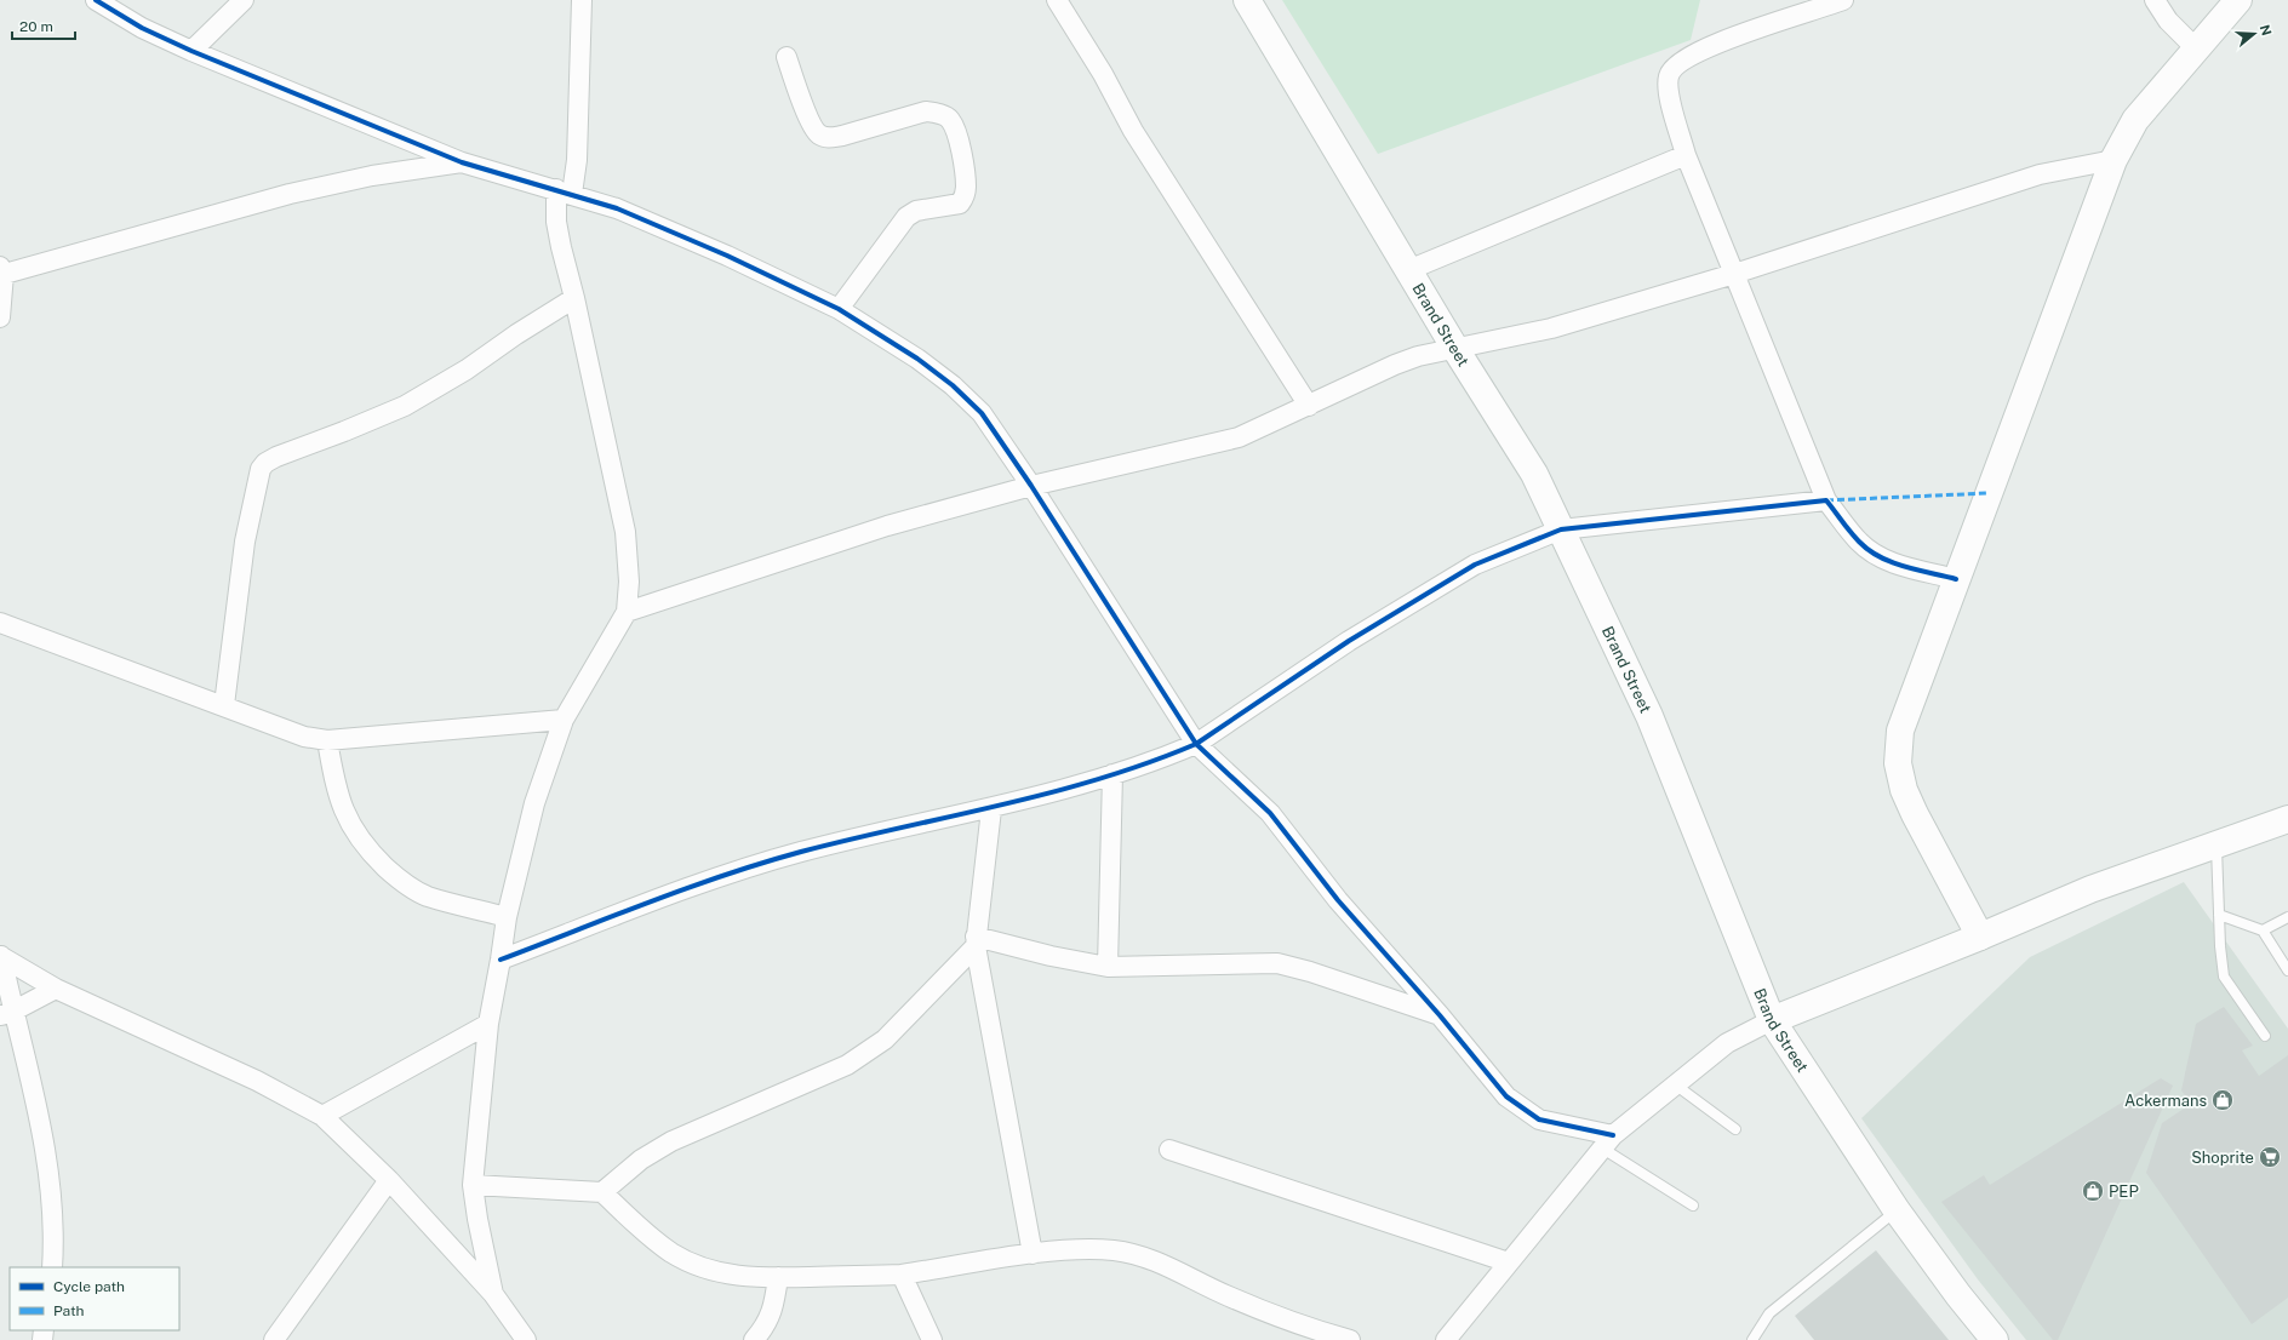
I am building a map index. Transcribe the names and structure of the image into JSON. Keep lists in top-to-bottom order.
{
  "streets": {
    "street": ["Brand Street"]
  },
  "places": {
    "shop": ["Ackermans", "PEP"],
    "supermarket": ["Shoprite"]
  },
  "legend": ["Cycle path", "Path"],
  "scale_bar": "20 m",
  "north": "right"
}
